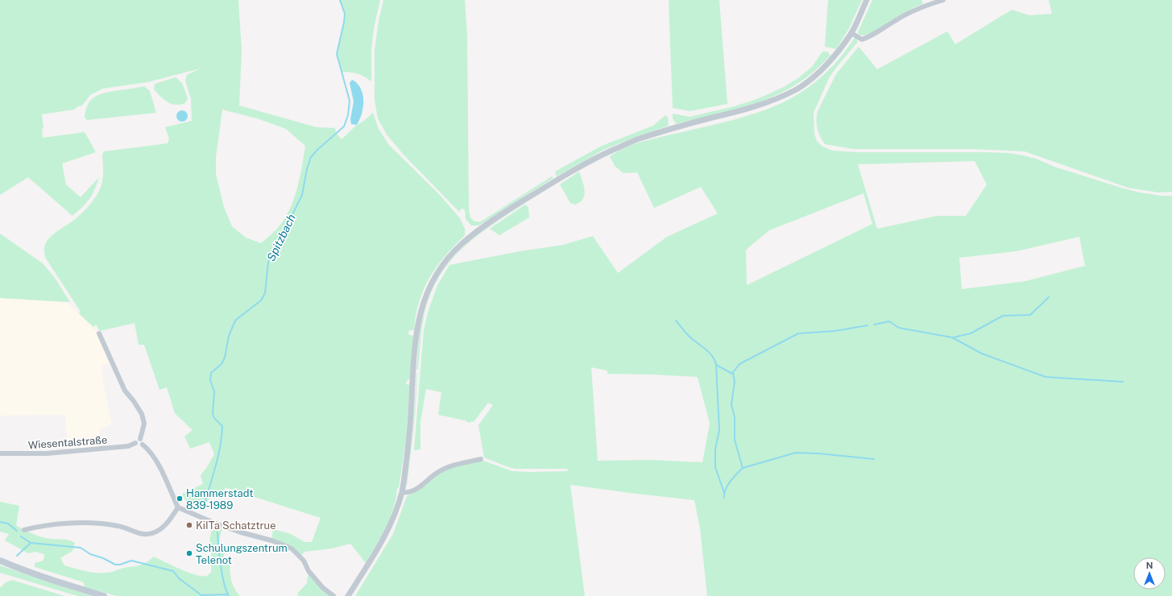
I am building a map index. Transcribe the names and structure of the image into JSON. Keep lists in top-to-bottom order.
{
  "streets": {
    "street": ["Wiesentalstraße"]
  },
  "water": ["Spitzbach"],
  "places": ["Hammerstadt 839-1989", "KiITa Schatztrue", "Schulungszentrum Telenot"],
  "north": "top"
}
